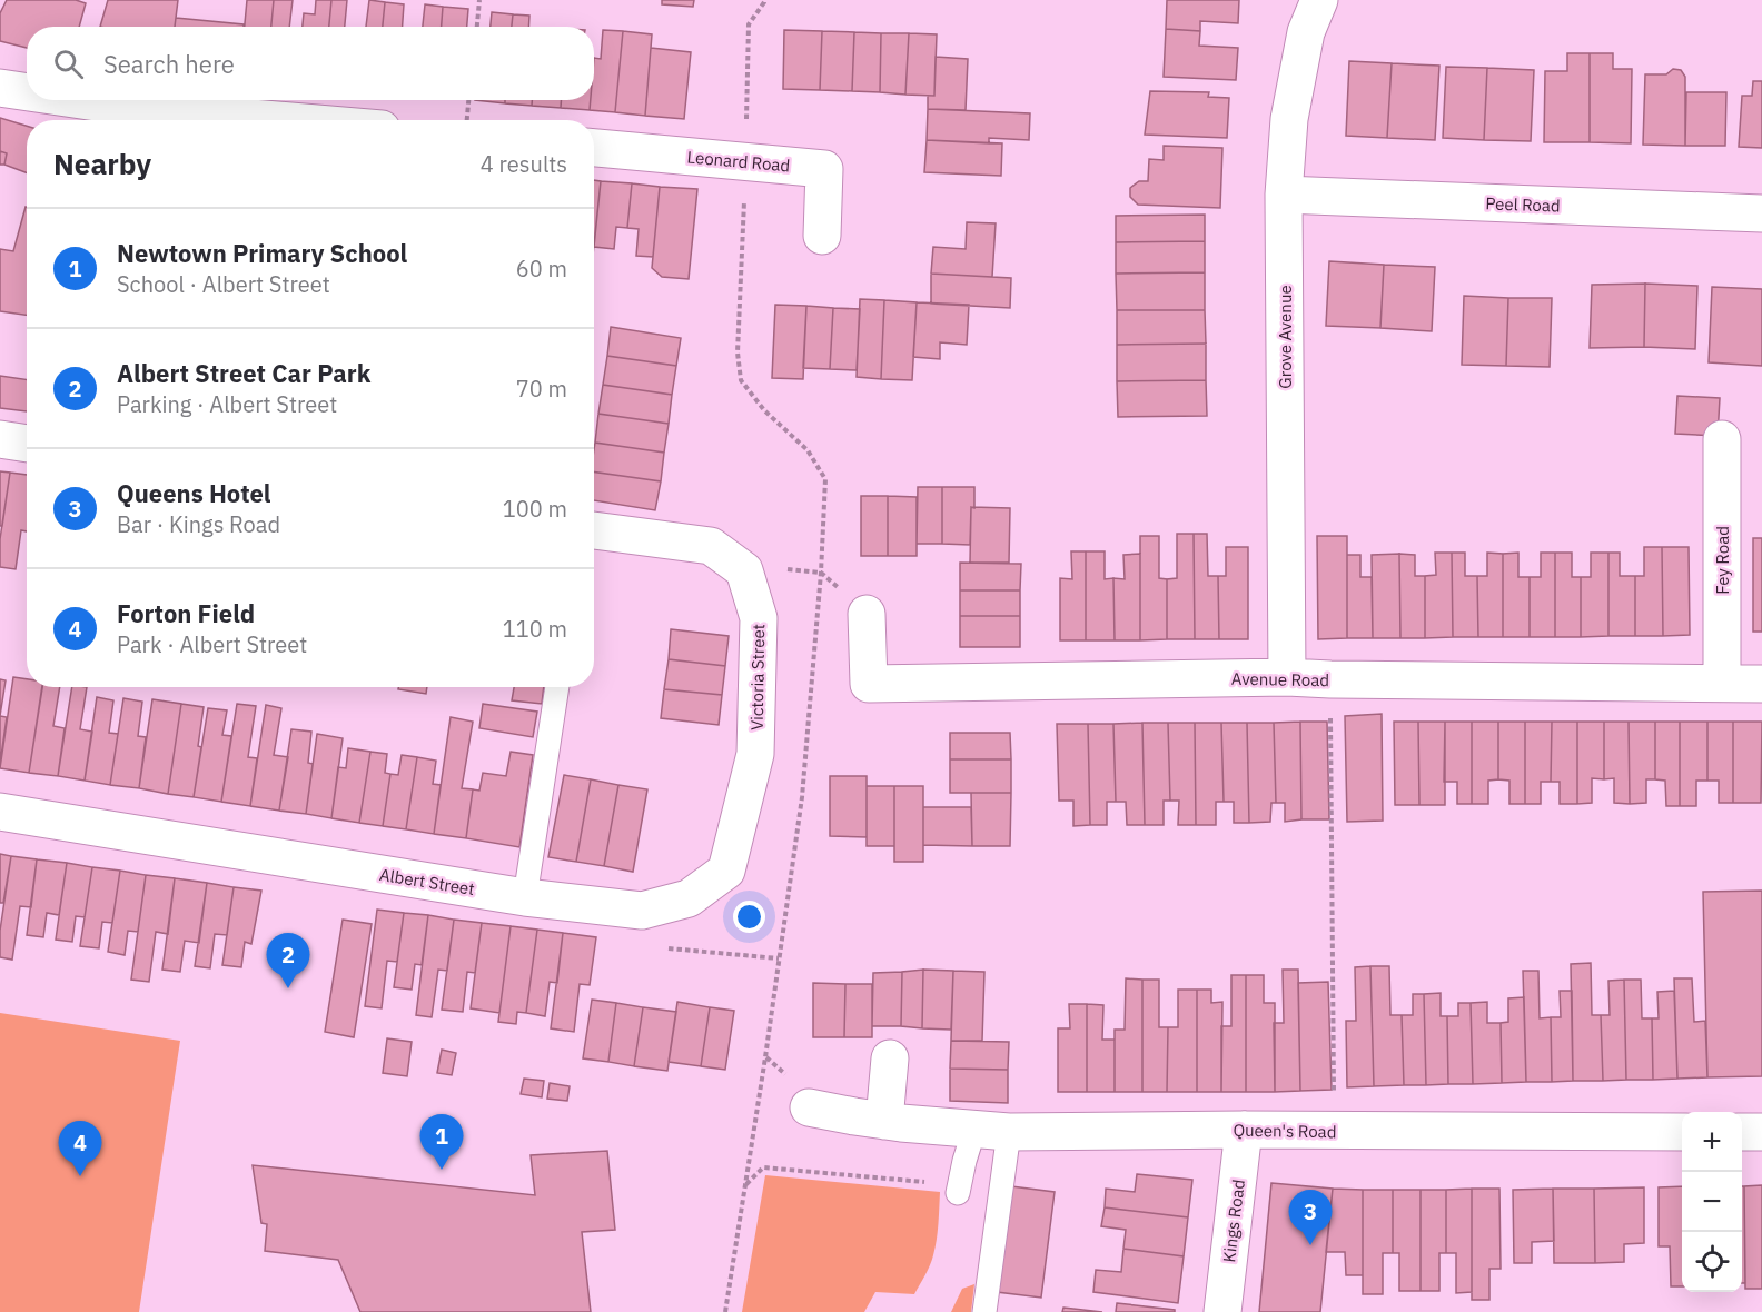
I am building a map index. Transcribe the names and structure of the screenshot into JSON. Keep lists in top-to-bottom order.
{
  "streets": {
    "street": [
      "Leonard Road",
      "Peel Road",
      "Grove Avenue",
      "Fey Road",
      "Victoria Street",
      "Avenue Road",
      "Albert Street",
      "Queen's Road",
      "Kings Road"
    ]
  },
  "crossings": [
    ["Peel Road", "Grove Avenue"],
    ["Grove Avenue", "Avenue Road"],
    ["Fey Road", "Avenue Road"],
    ["Victoria Street", "Albert Street"],
    ["Queen's Road", "Kings Road"]
  ],
  "page": {
    "search": "Search here",
    "heading": ["Nearby", "4 results"],
    "list": [
      {
        "mark": "1",
        "name": "Newtown Primary School",
        "note": "School · Albert Street",
        "value": "60 m"
      },
      {
        "mark": "2",
        "name": "Albert Street Car Park",
        "note": "Parking · Albert Street",
        "value": "70 m"
      },
      {
        "mark": "3",
        "name": "Queens Hotel",
        "note": "Bar · Kings Road",
        "value": "100 m"
      },
      {
        "mark": "4",
        "name": "Forton Field",
        "note": "Park · Albert Street",
        "value": "110 m"
      }
    ],
    "pins": [
      "2",
      "1",
      "4",
      "3"
    ],
    "map_buttons": ["+", "−"]
  }
}
